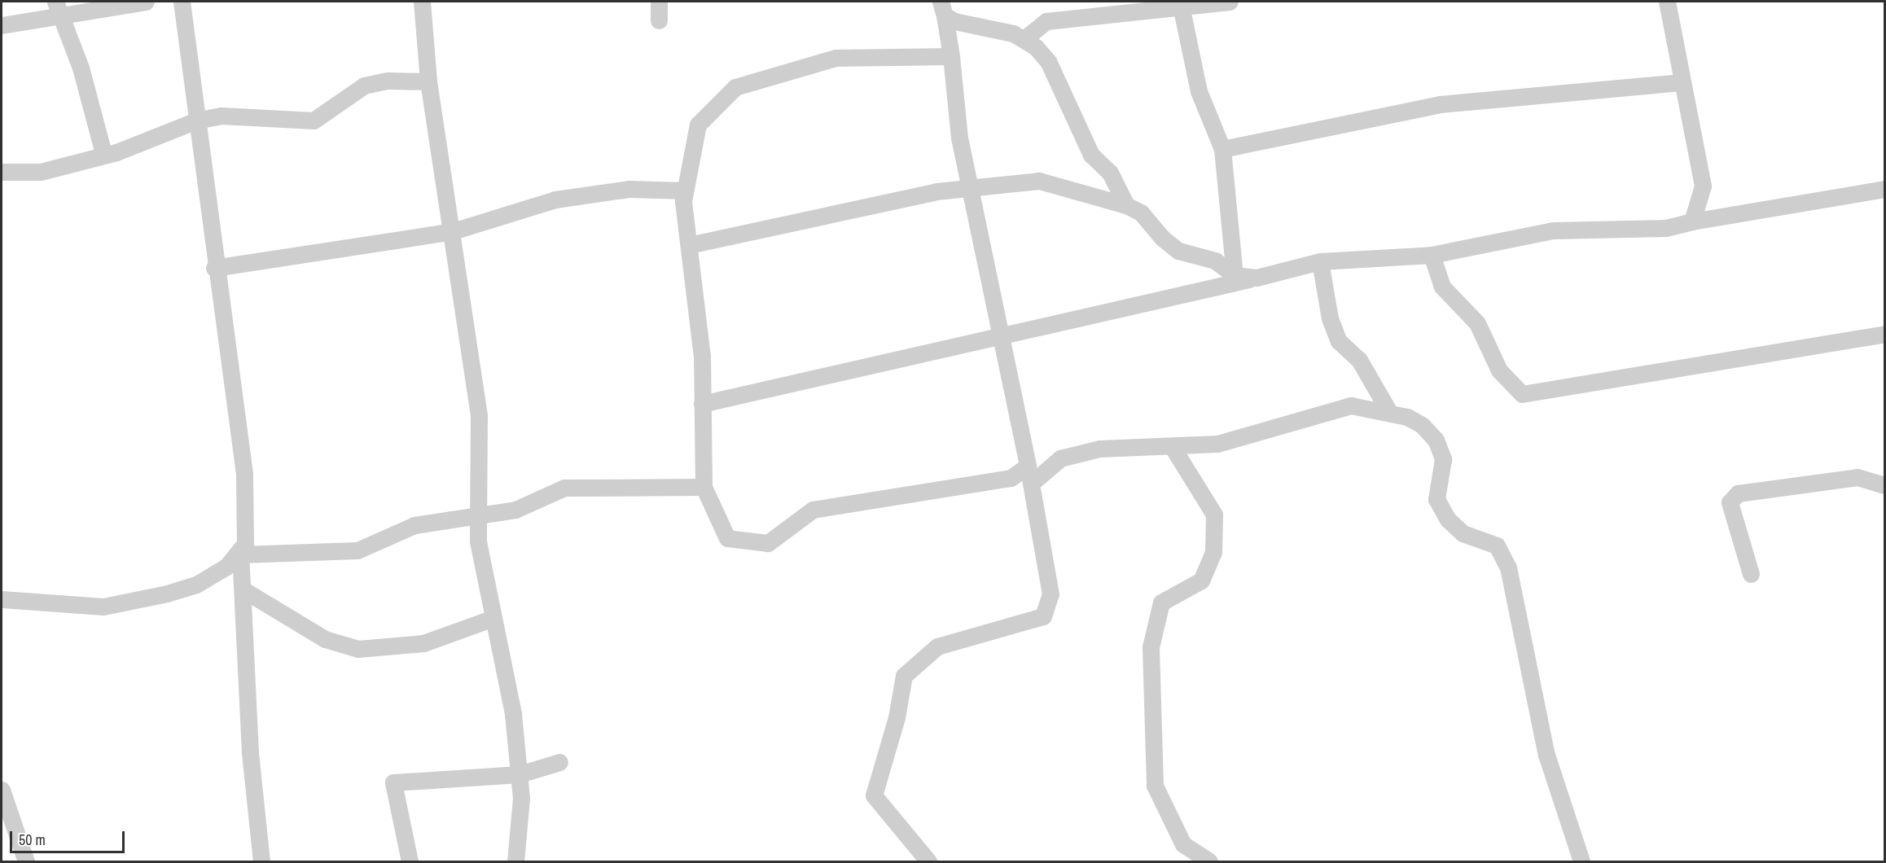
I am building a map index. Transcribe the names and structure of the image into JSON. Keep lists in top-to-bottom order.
{
  "scale_bar": "50 m"
}
